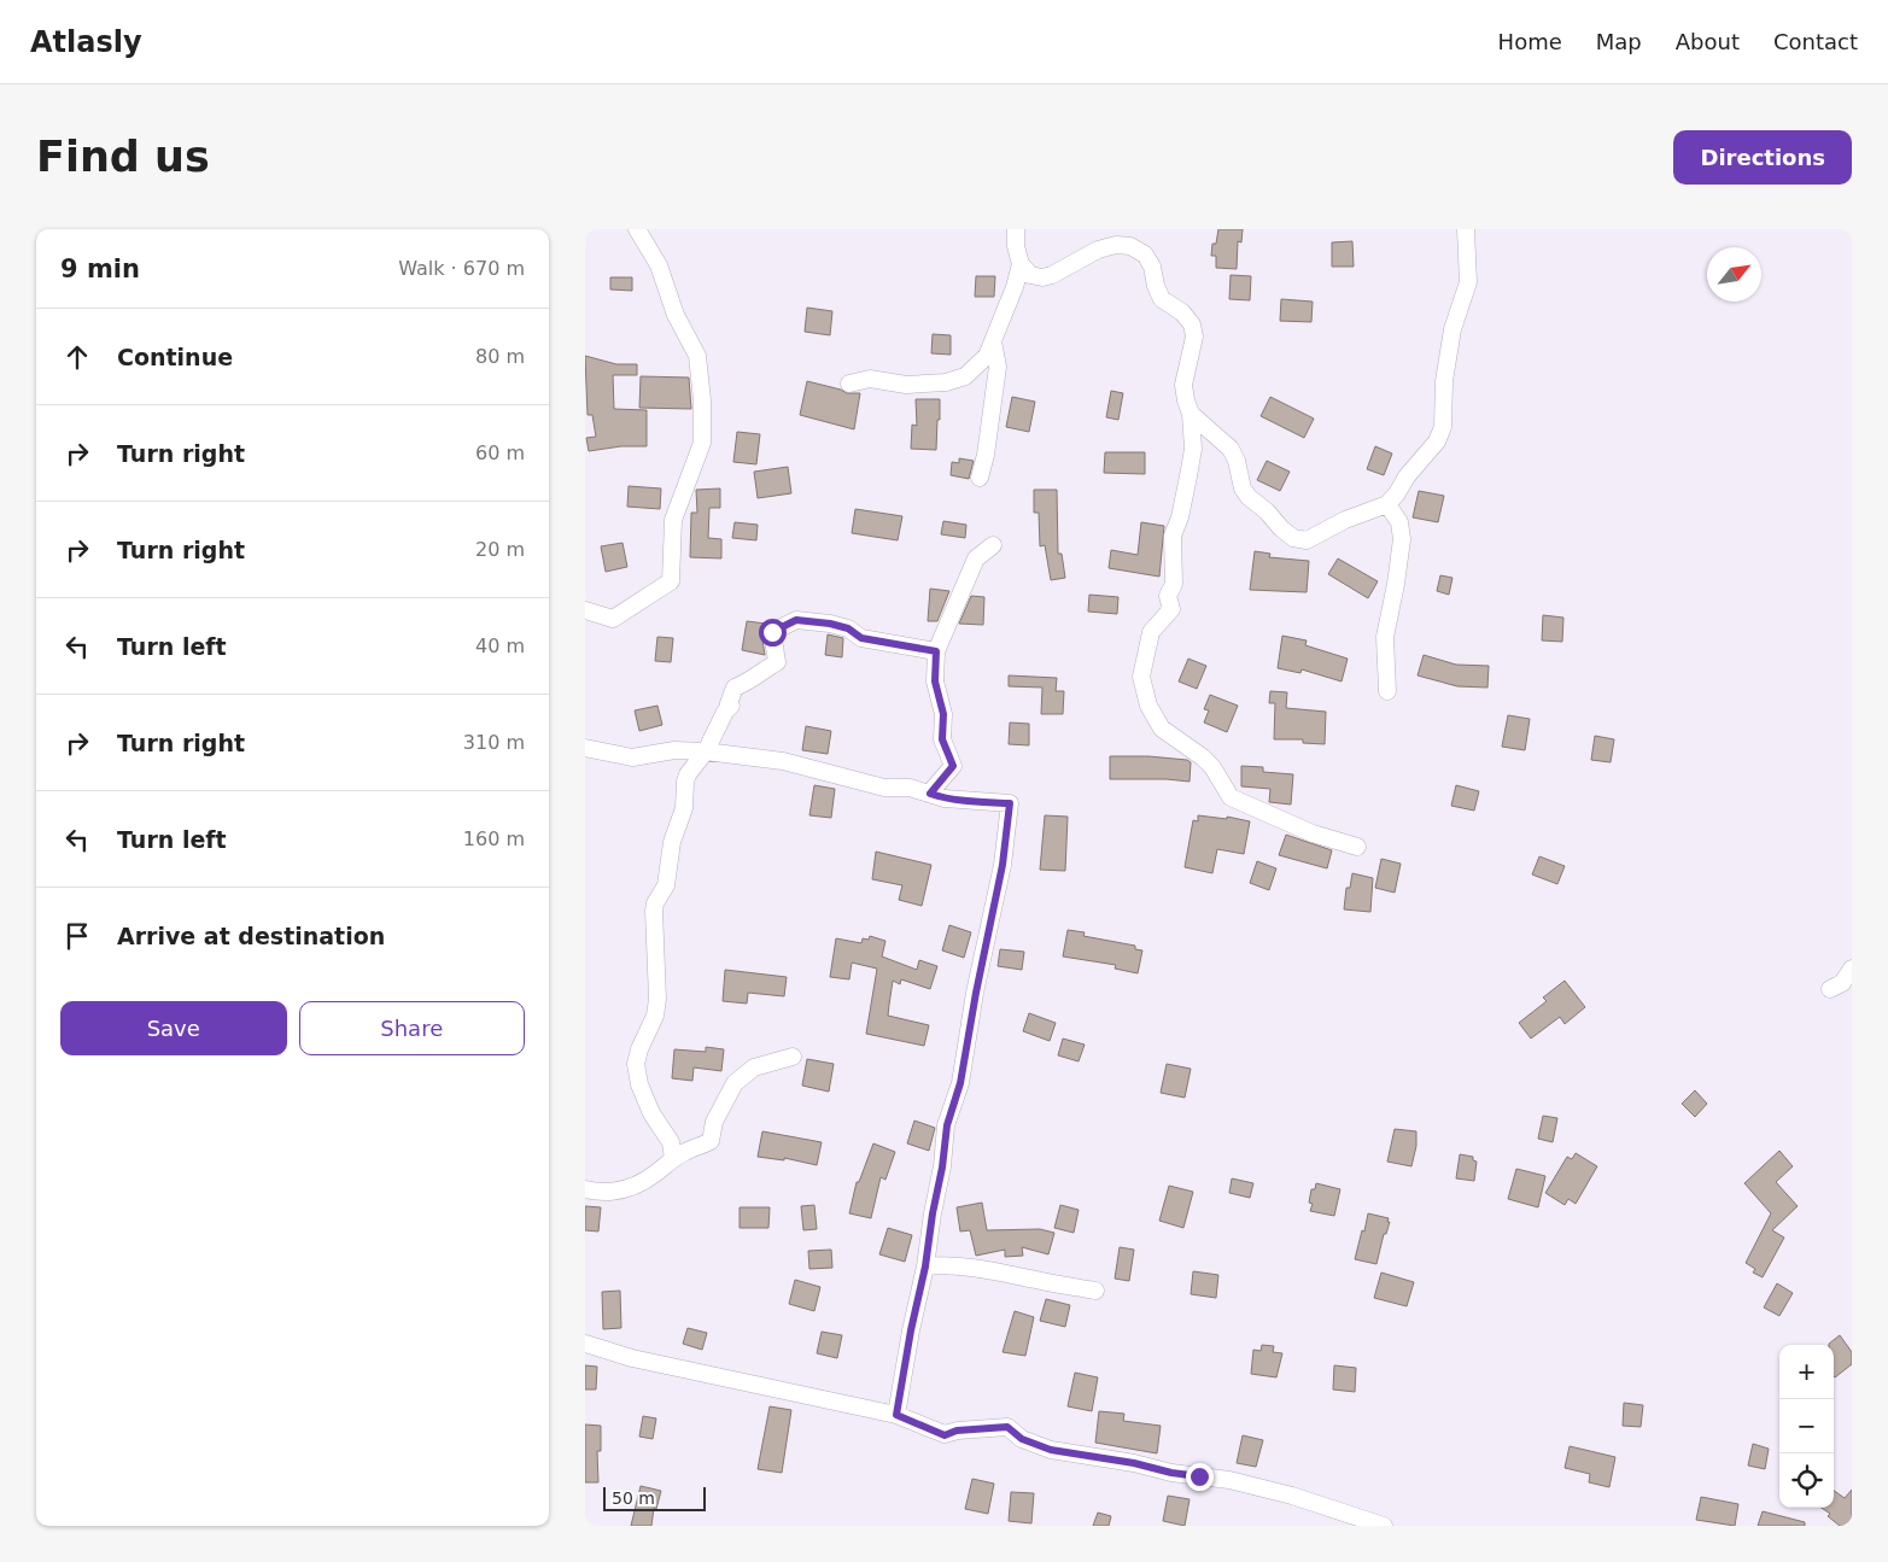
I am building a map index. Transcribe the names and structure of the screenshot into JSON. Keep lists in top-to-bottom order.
{
  "scale_bar": "50 m",
  "north": "top right",
  "page": {
    "header": "Atlasly",
    "nav": [
      "Home",
      "Map",
      "About",
      "Contact"
    ],
    "buttons": [
      "Directions",
      ["Save", "Share"]
    ],
    "title": "Find us",
    "heading": ["9 min", "Walk · 670 m"],
    "list": [
      ["Continue", "80 m"],
      ["Turn right", "60 m"],
      ["Turn right", "20 m"],
      ["Turn left", "40 m"],
      ["Turn right", "310 m"],
      ["Turn left", "160 m"],
      "Arrive at destination"
    ],
    "map_buttons": ["+", "−"],
    "scale": "50 m"
  }
}
